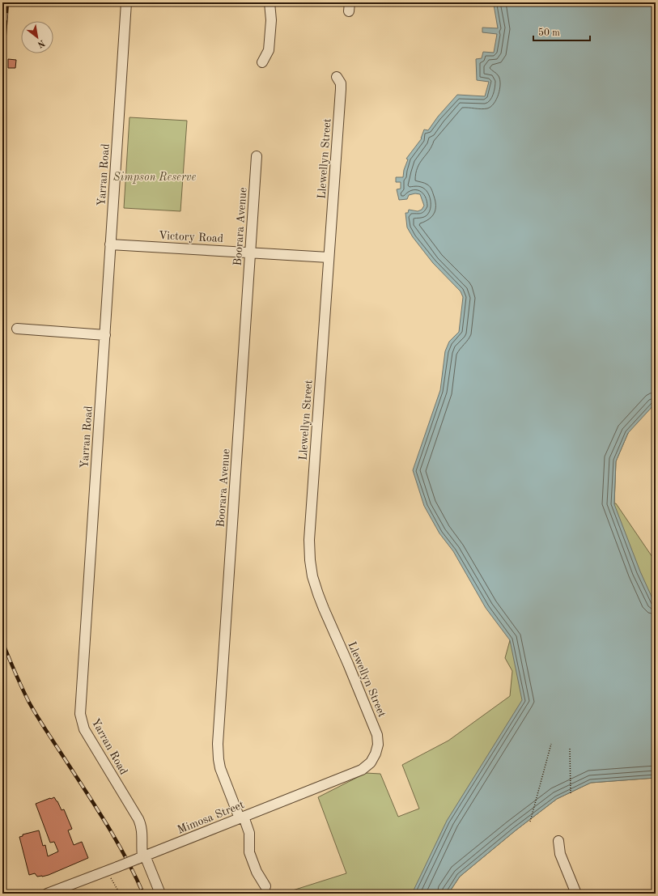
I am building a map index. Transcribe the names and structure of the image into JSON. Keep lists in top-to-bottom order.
{
  "streets": {
    "street": [
      "Llewellyn Street",
      "Yarran Road",
      "Boorara Avenue",
      "Victory Road",
      "Mimosa Street"
    ]
  },
  "crossings": [
    ["Llewellyn Street", "Victory Road"],
    ["Llewellyn Street", "Mimosa Street"],
    ["Yarran Road", "Victory Road"],
    ["Yarran Road", "Mimosa Street"],
    ["Boorara Avenue", "Victory Road"],
    ["Boorara Avenue", "Mimosa Street"]
  ],
  "parks": ["Simpson Reserve"],
  "scale_bar": "50 m",
  "north": "bottom right"
}
